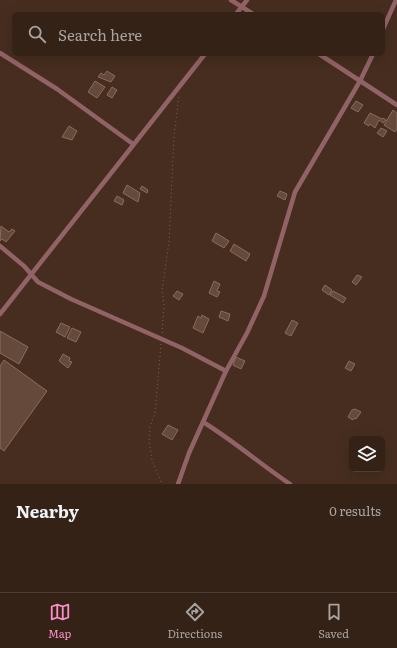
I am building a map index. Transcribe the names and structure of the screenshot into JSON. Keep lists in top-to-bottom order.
{
  "page": {
    "search": "Search here",
    "heading": ["Nearby", "0 results"],
    "nav": ["Map", "Directions", "Saved"]
  }
}
